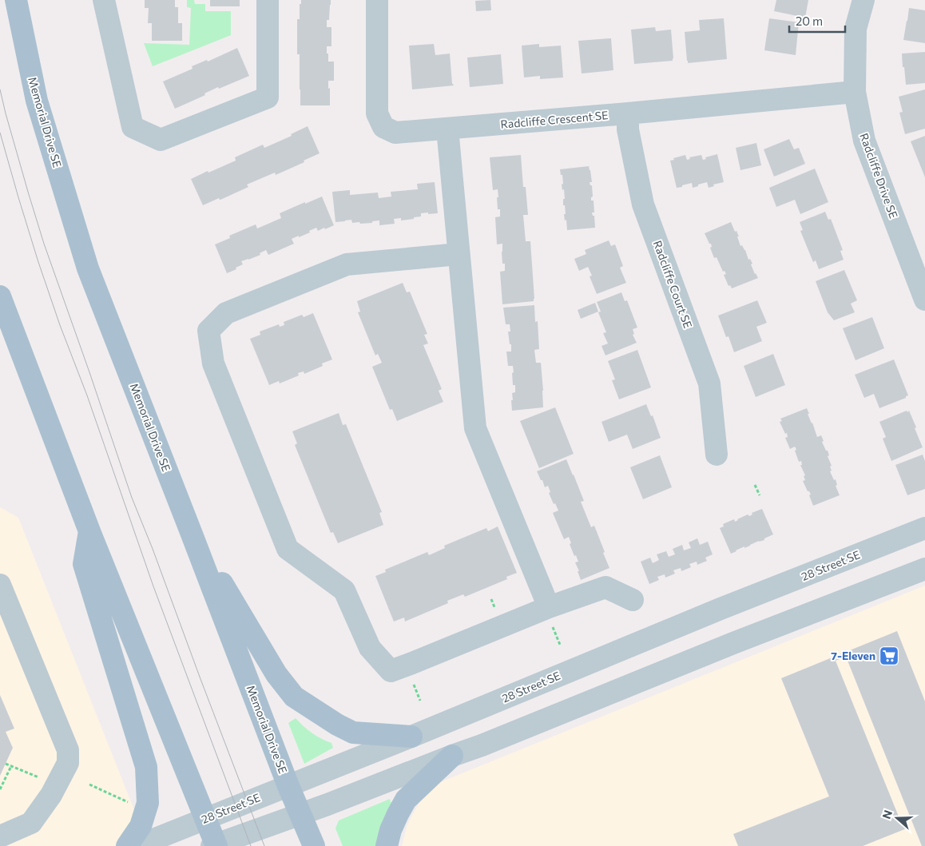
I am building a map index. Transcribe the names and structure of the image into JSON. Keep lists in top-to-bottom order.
{
  "streets": {
    "main road": ["Memorial Drive SE"],
    "street": [
      "Radcliffe Crescent SE",
      "Radcliffe Drive SE",
      "Radcliffe Court SE",
      "28 Street SE"
    ]
  },
  "crossings": [
    ["Radcliffe Crescent SE", "Radcliffe Drive SE"],
    ["Radcliffe Crescent SE", "Radcliffe Court SE"],
    ["Memorial Drive SE", "28 Street SE"]
  ],
  "places": {
    "supermarket": ["7-Eleven"]
  },
  "scale_bar": "20 m",
  "north": "left"
}
